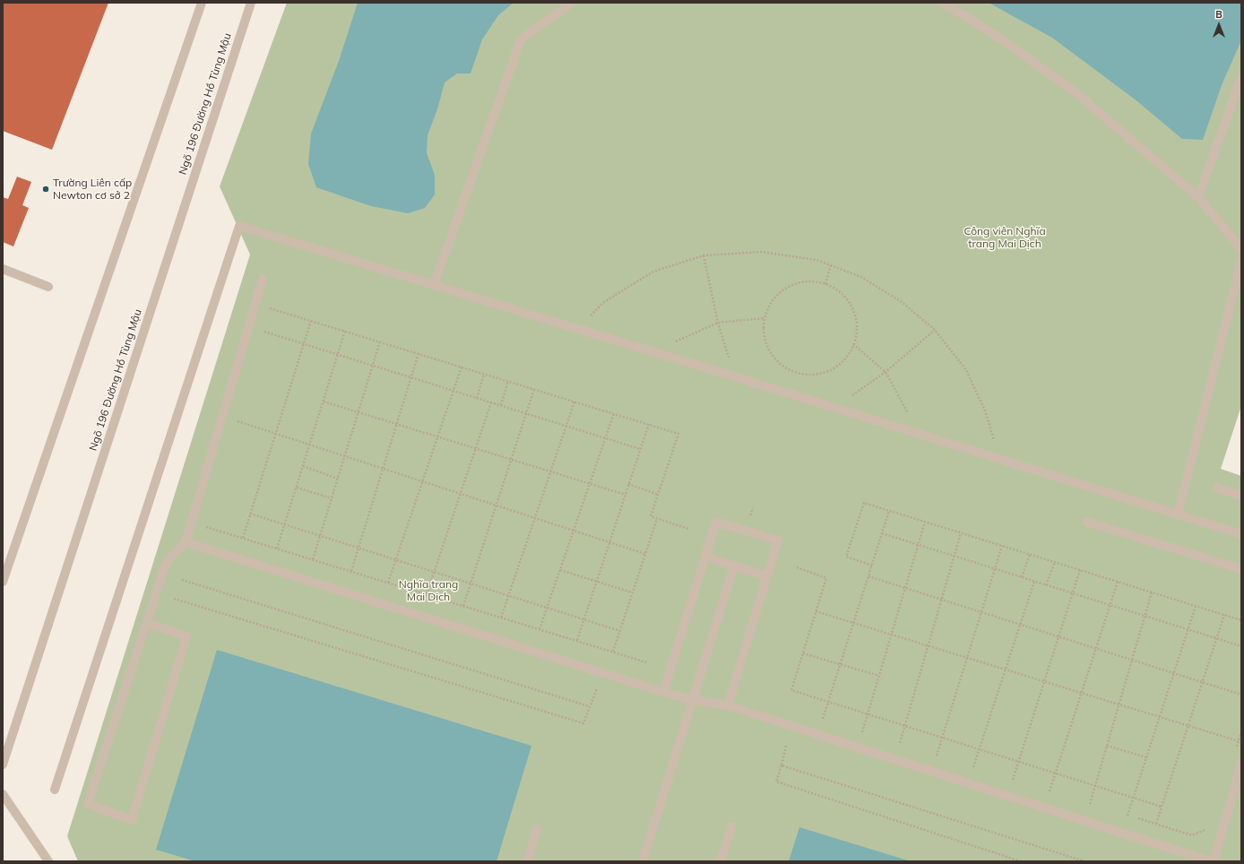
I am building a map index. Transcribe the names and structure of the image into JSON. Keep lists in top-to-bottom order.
{
  "streets": {
    "street": ["Ngõ 196 Đường Hồ Tùng Mậu"]
  },
  "parks": ["Công viên Nghĩa trang Mai Dịch", "Nghĩa trang Mai Dịch"],
  "places": ["Trường Liên cấp Newton cơ sở 2"],
  "north": "top"
}
